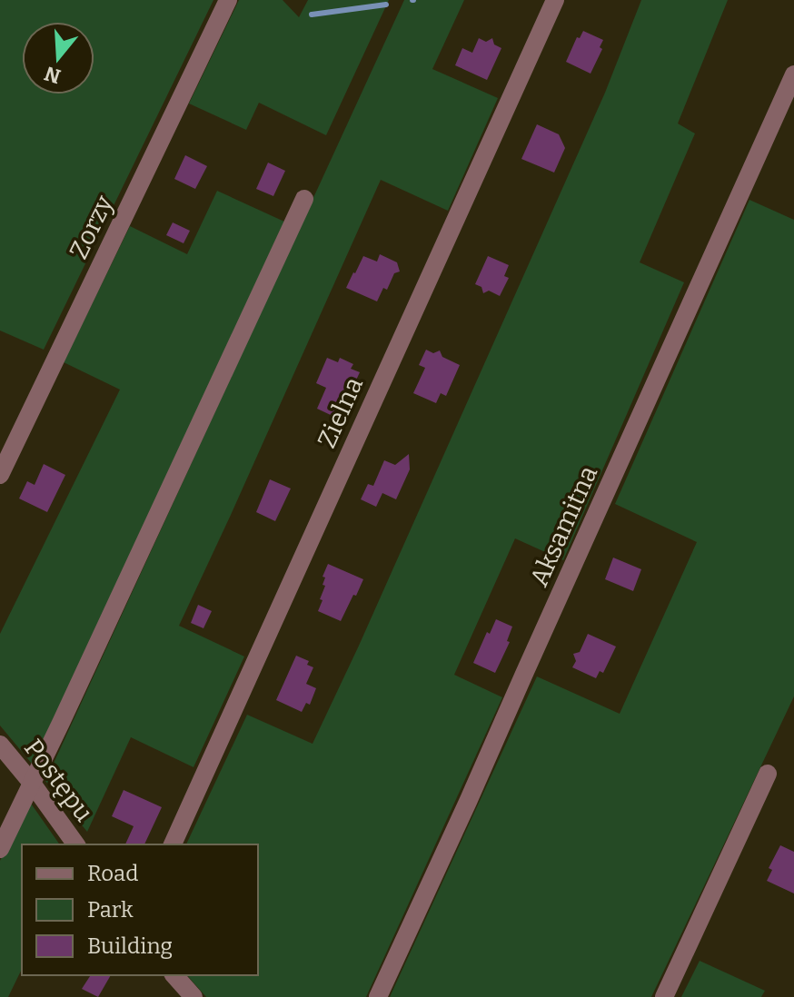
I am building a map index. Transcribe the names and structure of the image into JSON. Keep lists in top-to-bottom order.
{
  "streets": {
    "street": [
      "Zorzy",
      "Zielna",
      "Aksamitna",
      "Postępu"
    ]
  },
  "legend": ["Road", "Park", "Building"],
  "north": "bottom"
}
